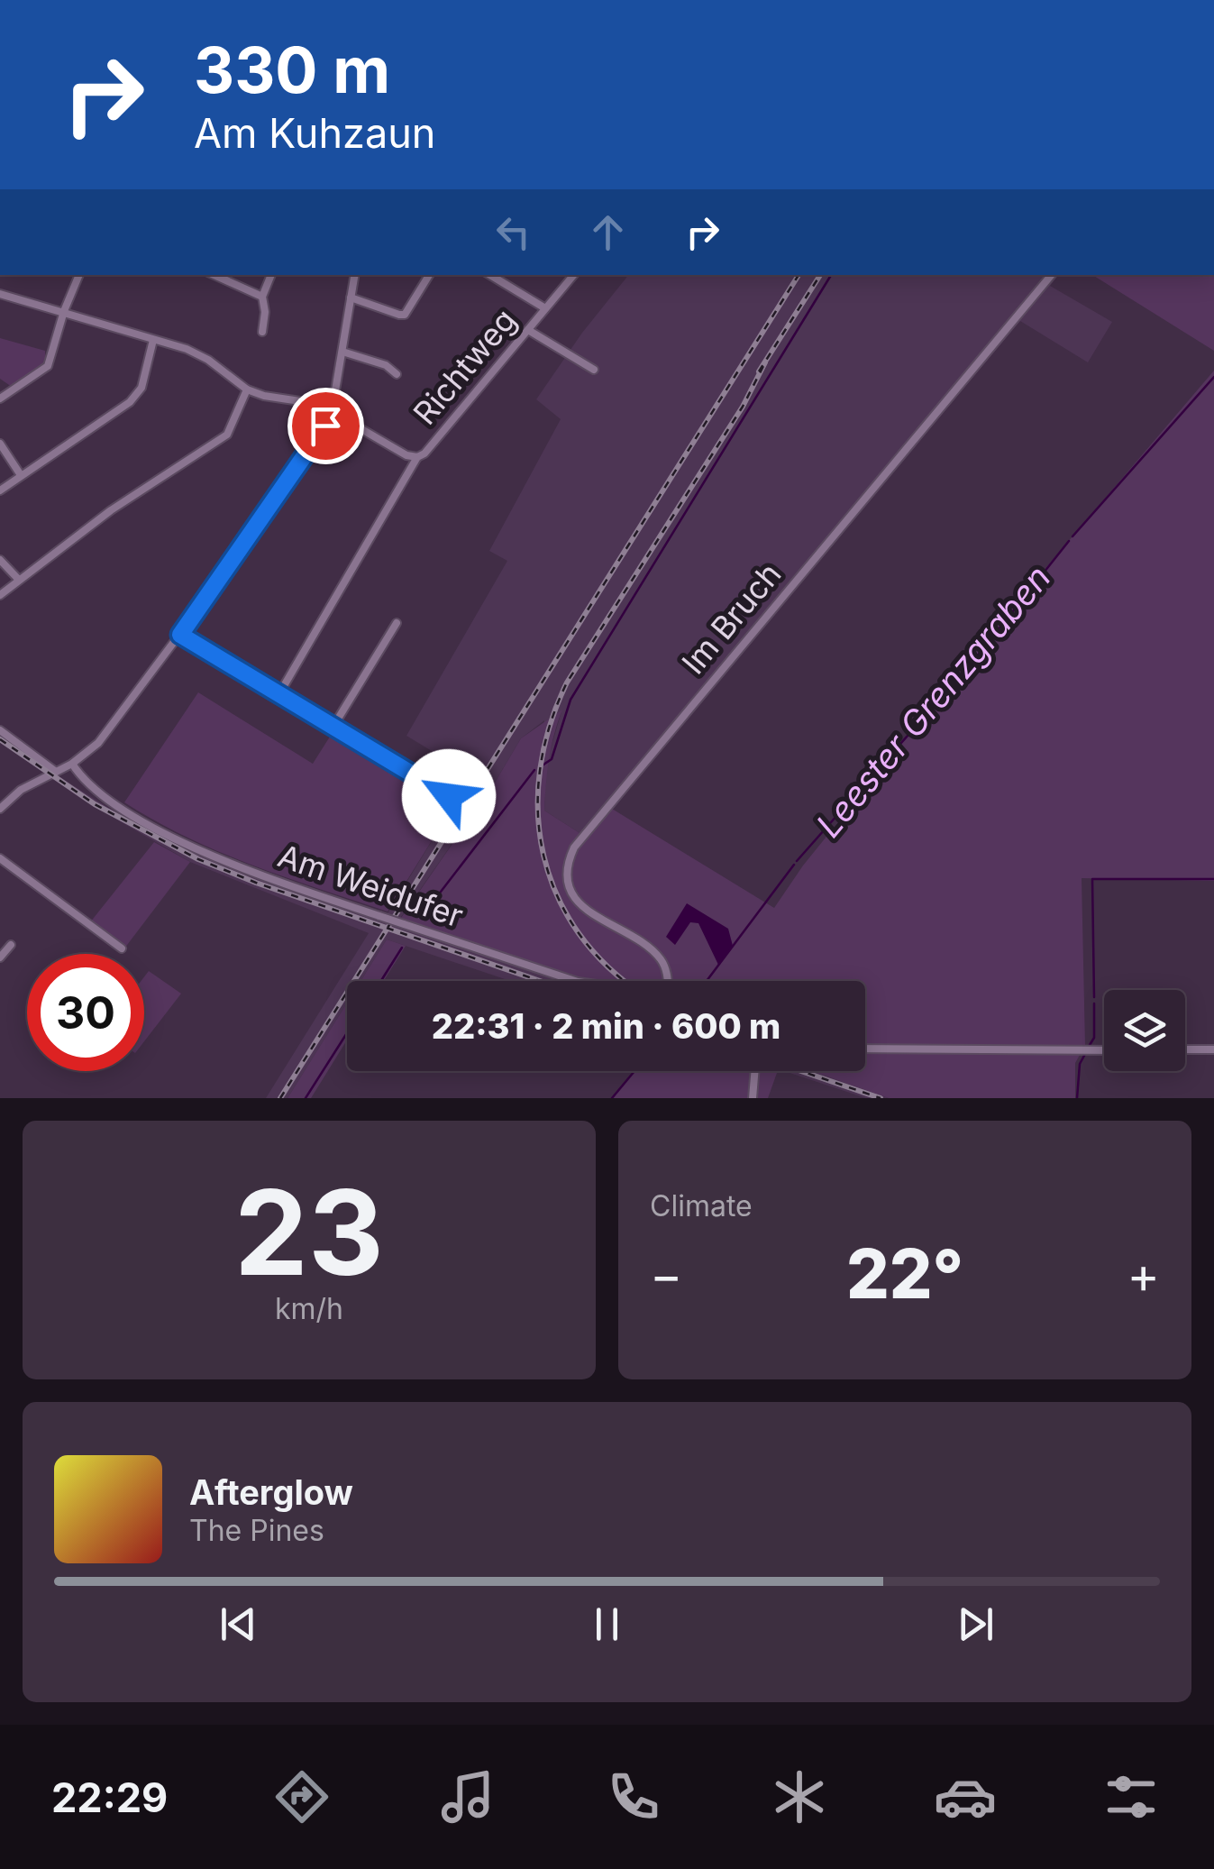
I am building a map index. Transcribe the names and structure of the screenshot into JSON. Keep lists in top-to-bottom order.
{
  "streets": {
    "street": ["Richtweg", "Im Bruch", "Am Weidufer"]
  },
  "water": ["Leester Grenzgraben"],
  "page": {
    "turn": ["330 m", "Am Kuhzaun"],
    "limit": "30",
    "trip": "22:31 · 2 min · 600 m",
    "tile": [
      ["23", "km/h"],
      "Climate"
    ],
    "heat": ["−", "22°", "+"],
    "song": ["Afterglow", "The Pines"],
    "tabs": "22:29"
  }
}
